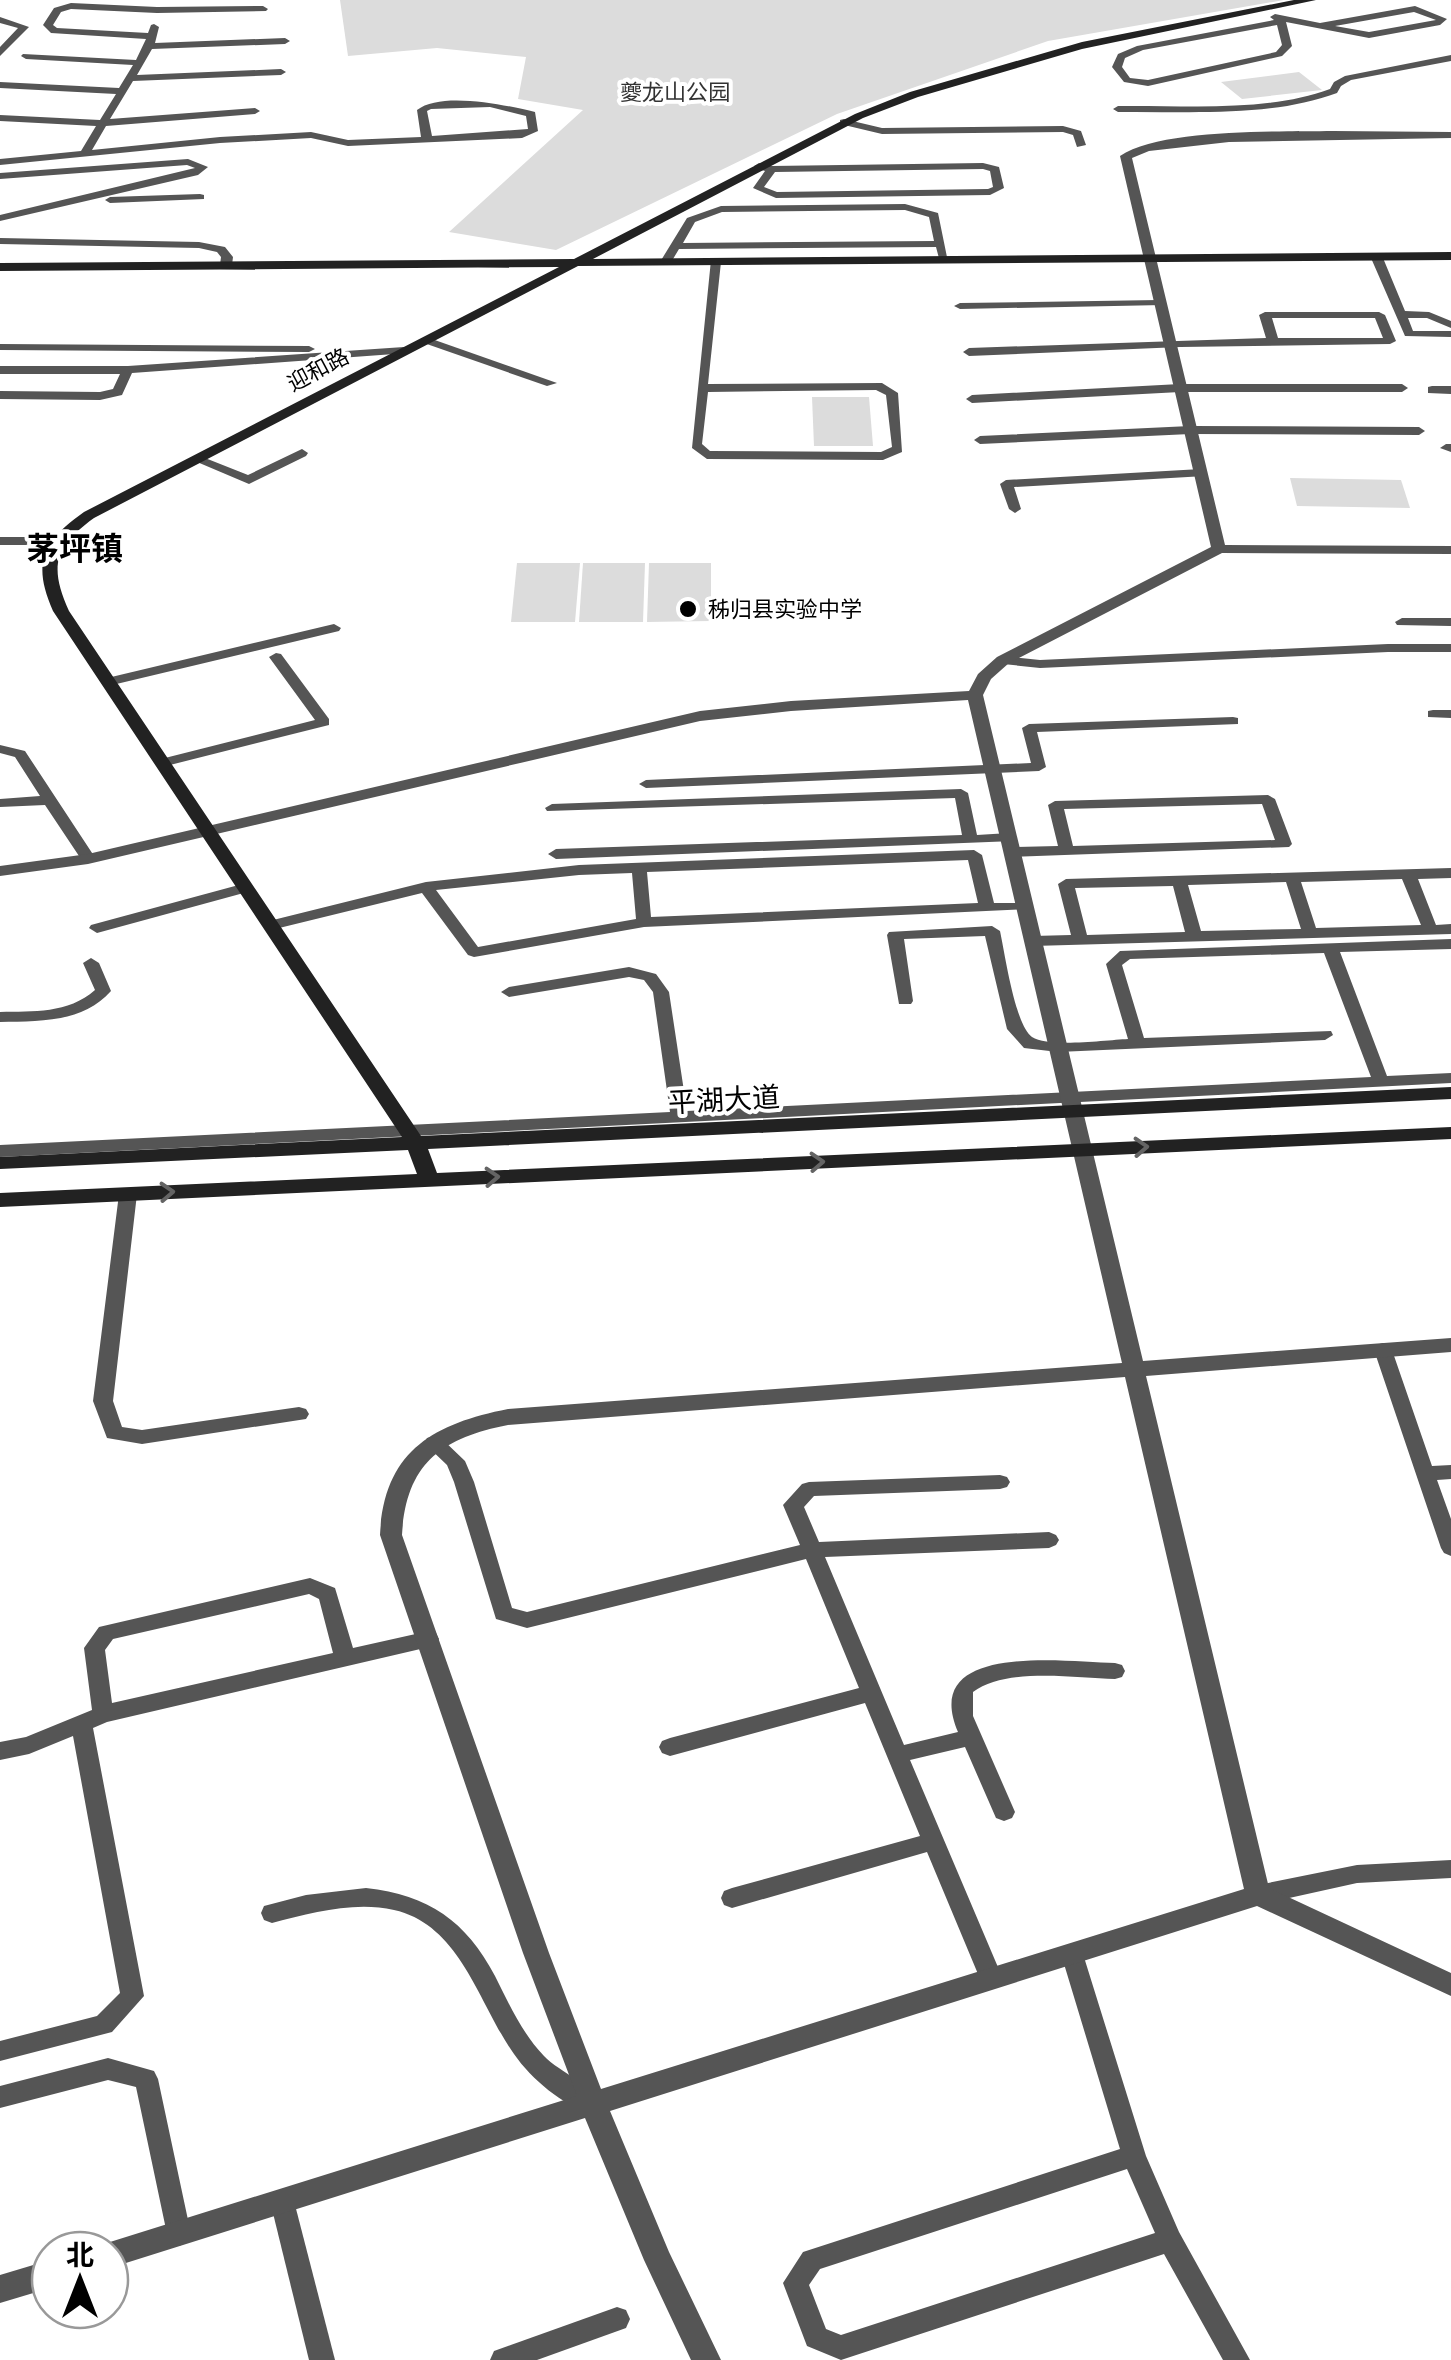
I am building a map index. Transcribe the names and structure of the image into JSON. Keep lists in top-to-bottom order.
{
  "streets": {
    "main road": ["迎和路", "平湖大道"]
  },
  "districts": ["茅坪镇"],
  "parks": ["夔龙山公园"],
  "places": ["秭归县实验中学"],
  "north": "top"
}
